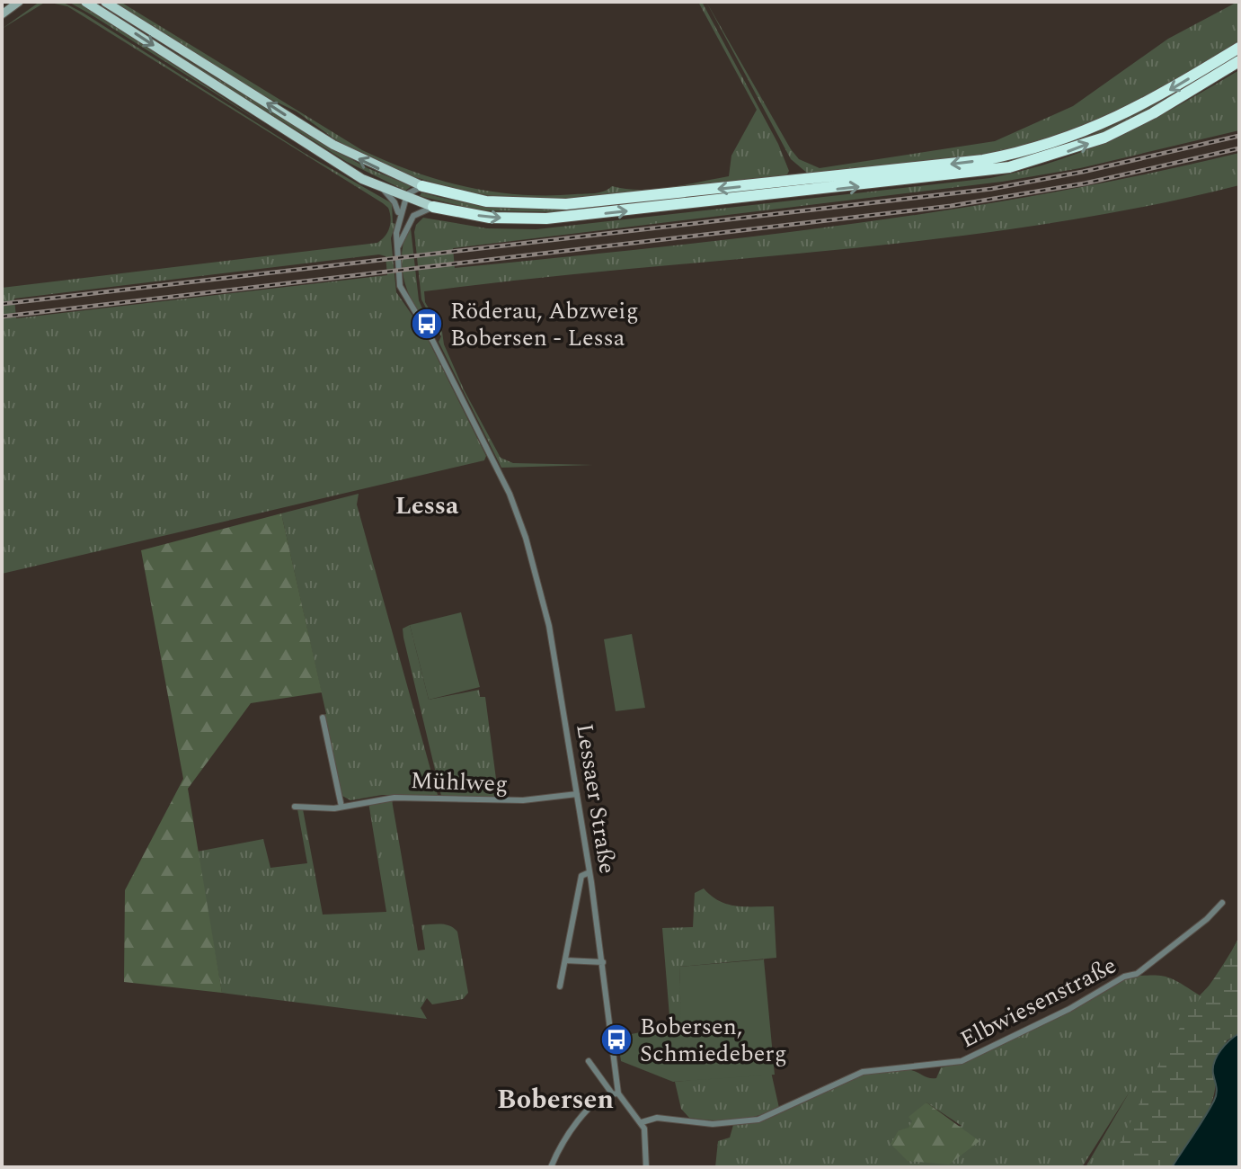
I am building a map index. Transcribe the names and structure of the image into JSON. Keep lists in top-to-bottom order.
{
  "streets": {
    "street": ["Mühlweg", "Lessaer Straße", "Elbwiesenstraße"]
  },
  "crossings": [
    ["Mühlweg", "Lessaer Straße"]
  ],
  "districts": ["Lessa", "Bobersen"],
  "places": {
    "bus stop": ["Röderau, Abzweig Bobersen - Lessa", "Bobersen, Schmiedeberg"]
  }
}
